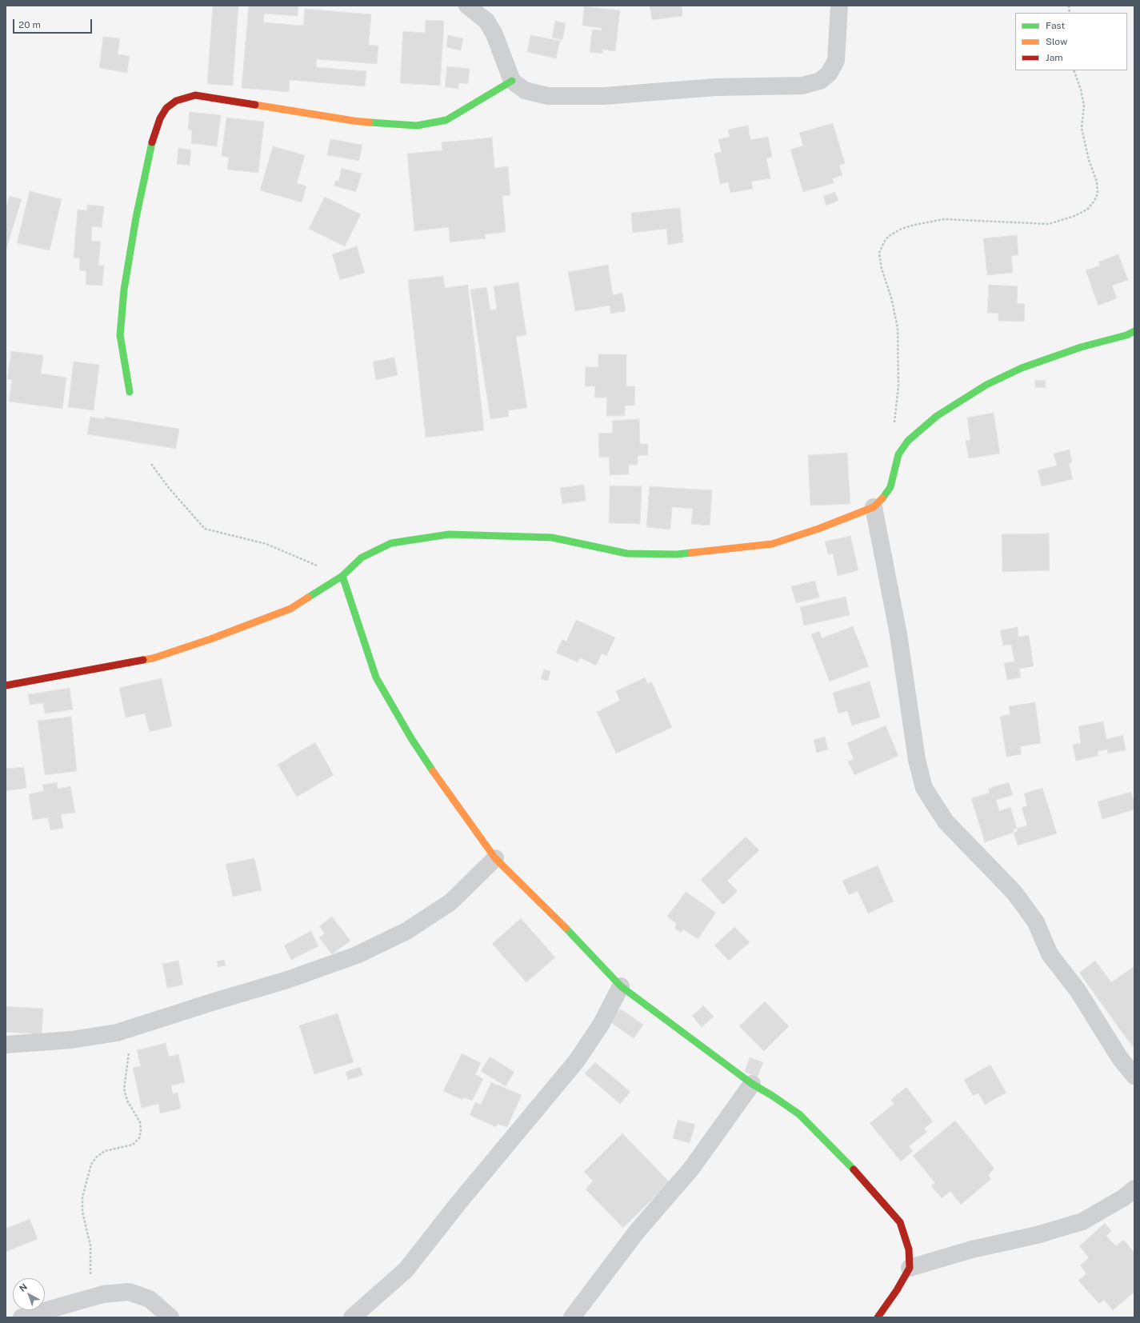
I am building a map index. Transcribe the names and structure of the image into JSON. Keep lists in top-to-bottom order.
{
  "legend": ["Fast", "Slow", "Jam"],
  "scale_bar": "20 m",
  "north": "top left"
}
